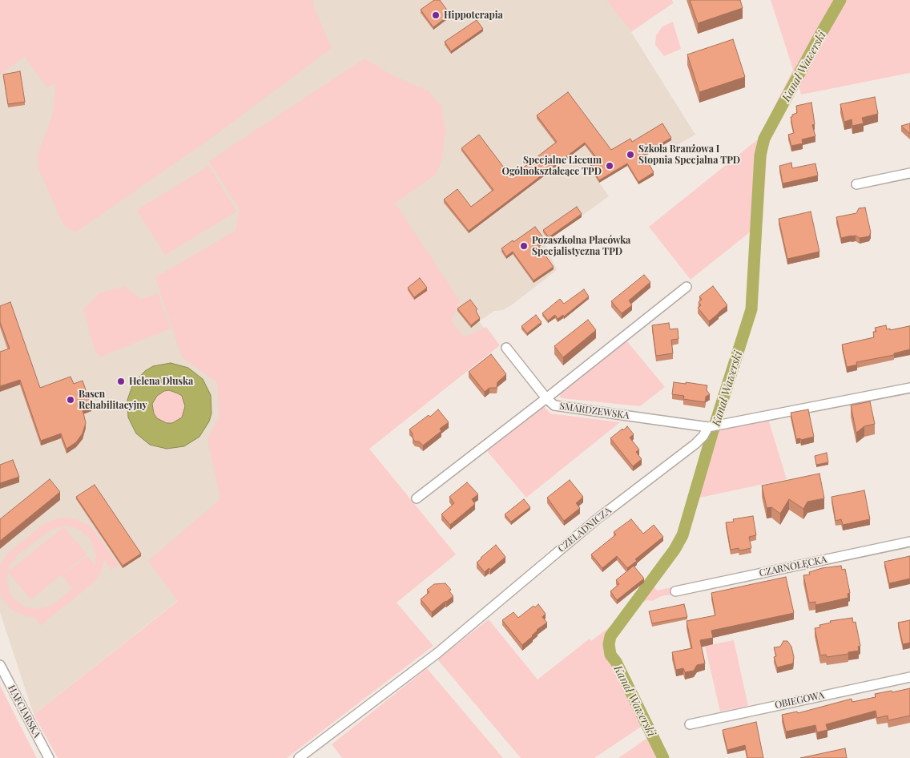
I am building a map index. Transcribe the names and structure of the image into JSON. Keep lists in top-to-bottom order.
{
  "streets": {
    "street": [
      "SMARDZEWSKA",
      "CZELADNICZA",
      "CZARNOŁĘCKA",
      "OBIEGOWA",
      "HAFCIARSKA"
    ]
  },
  "crossings": [
    ["SMARDZEWSKA", "CZELADNICZA"]
  ],
  "water": ["Kanał Wawerski"],
  "places": [
    "Hippoterapia",
    "Szkoła Branżowa I Stopnia Specjalna TPD",
    "Specjalne Liceum Ogólnokształcące TPD",
    "Pozaszkolna Placówka Specjalistyczna TPD",
    "Helena Dłuska",
    "Basen Rehabilitacyjny"
  ]
}
